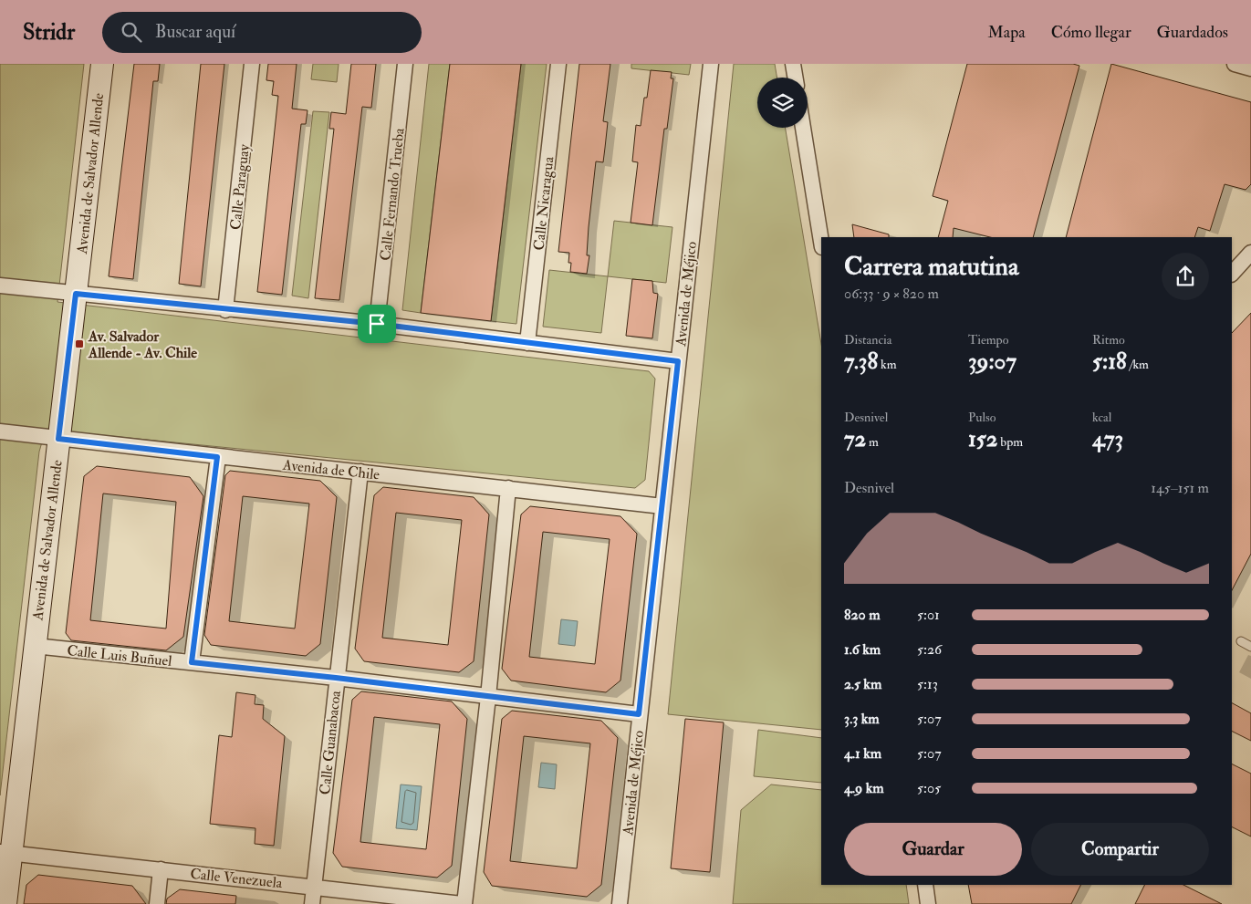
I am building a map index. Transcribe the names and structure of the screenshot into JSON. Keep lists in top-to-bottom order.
{
  "streets": {
    "street": [
      "Avenida de Salvador Allende",
      "Calle Paraguay",
      "Calle Fernando Trueba",
      "Calle Nicaragua",
      "Avenida de Méjico",
      "Avenida de Chile",
      "Calle Luis Buñuel",
      "Calle Guanabacoa",
      "Calle Venezuela"
    ]
  },
  "crossings": [
    ["Avenida de Salvador Allende", "Avenida de Chile"],
    ["Avenida de Salvador Allende", "Calle Luis Buñuel"],
    ["Avenida de Salvador Allende", "Calle Venezuela"],
    ["Avenida de Méjico", "Avenida de Chile"],
    ["Avenida de Méjico", "Calle Luis Buñuel"],
    ["Avenida de Chile", "Calle Guanabacoa"],
    ["Calle Luis Buñuel", "Calle Guanabacoa"],
    ["Calle Guanabacoa", "Calle Venezuela"]
  ],
  "places": {
    "transit": ["Av. Salvador Allende - Av. Chile"]
  },
  "page": {
    "header": "Stridr",
    "search": "Buscar aquí",
    "nav": ["Mapa", "Cómo llegar", "Guardados"],
    "heading": ["Carrera matutina", "06:33 · 9 × 820 m"],
    "stats": [
      ["Distancia", "7.38 km"],
      ["Tiempo", "39:07"],
      ["Ritmo", "5:18 /km"],
      ["Desnivel", "72 m"],
      ["Pulso", "152 bpm"],
      ["kcal", "473"]
    ],
    "chart": ["Desnivel", "145–151 m"],
    "list": [
      {
        "name": "820 m",
        "note": "5:01"
      },
      {
        "name": "1.6 km",
        "note": "5:26"
      },
      {
        "name": "2.5 km",
        "note": "5:13"
      },
      {
        "name": "3.3 km",
        "note": "5:07"
      },
      {
        "name": "4.1 km",
        "note": "5:07"
      },
      {
        "name": "4.9 km",
        "note": "5:05"
      }
    ],
    "buttons": ["Guardar", "Compartir"]
  }
}
